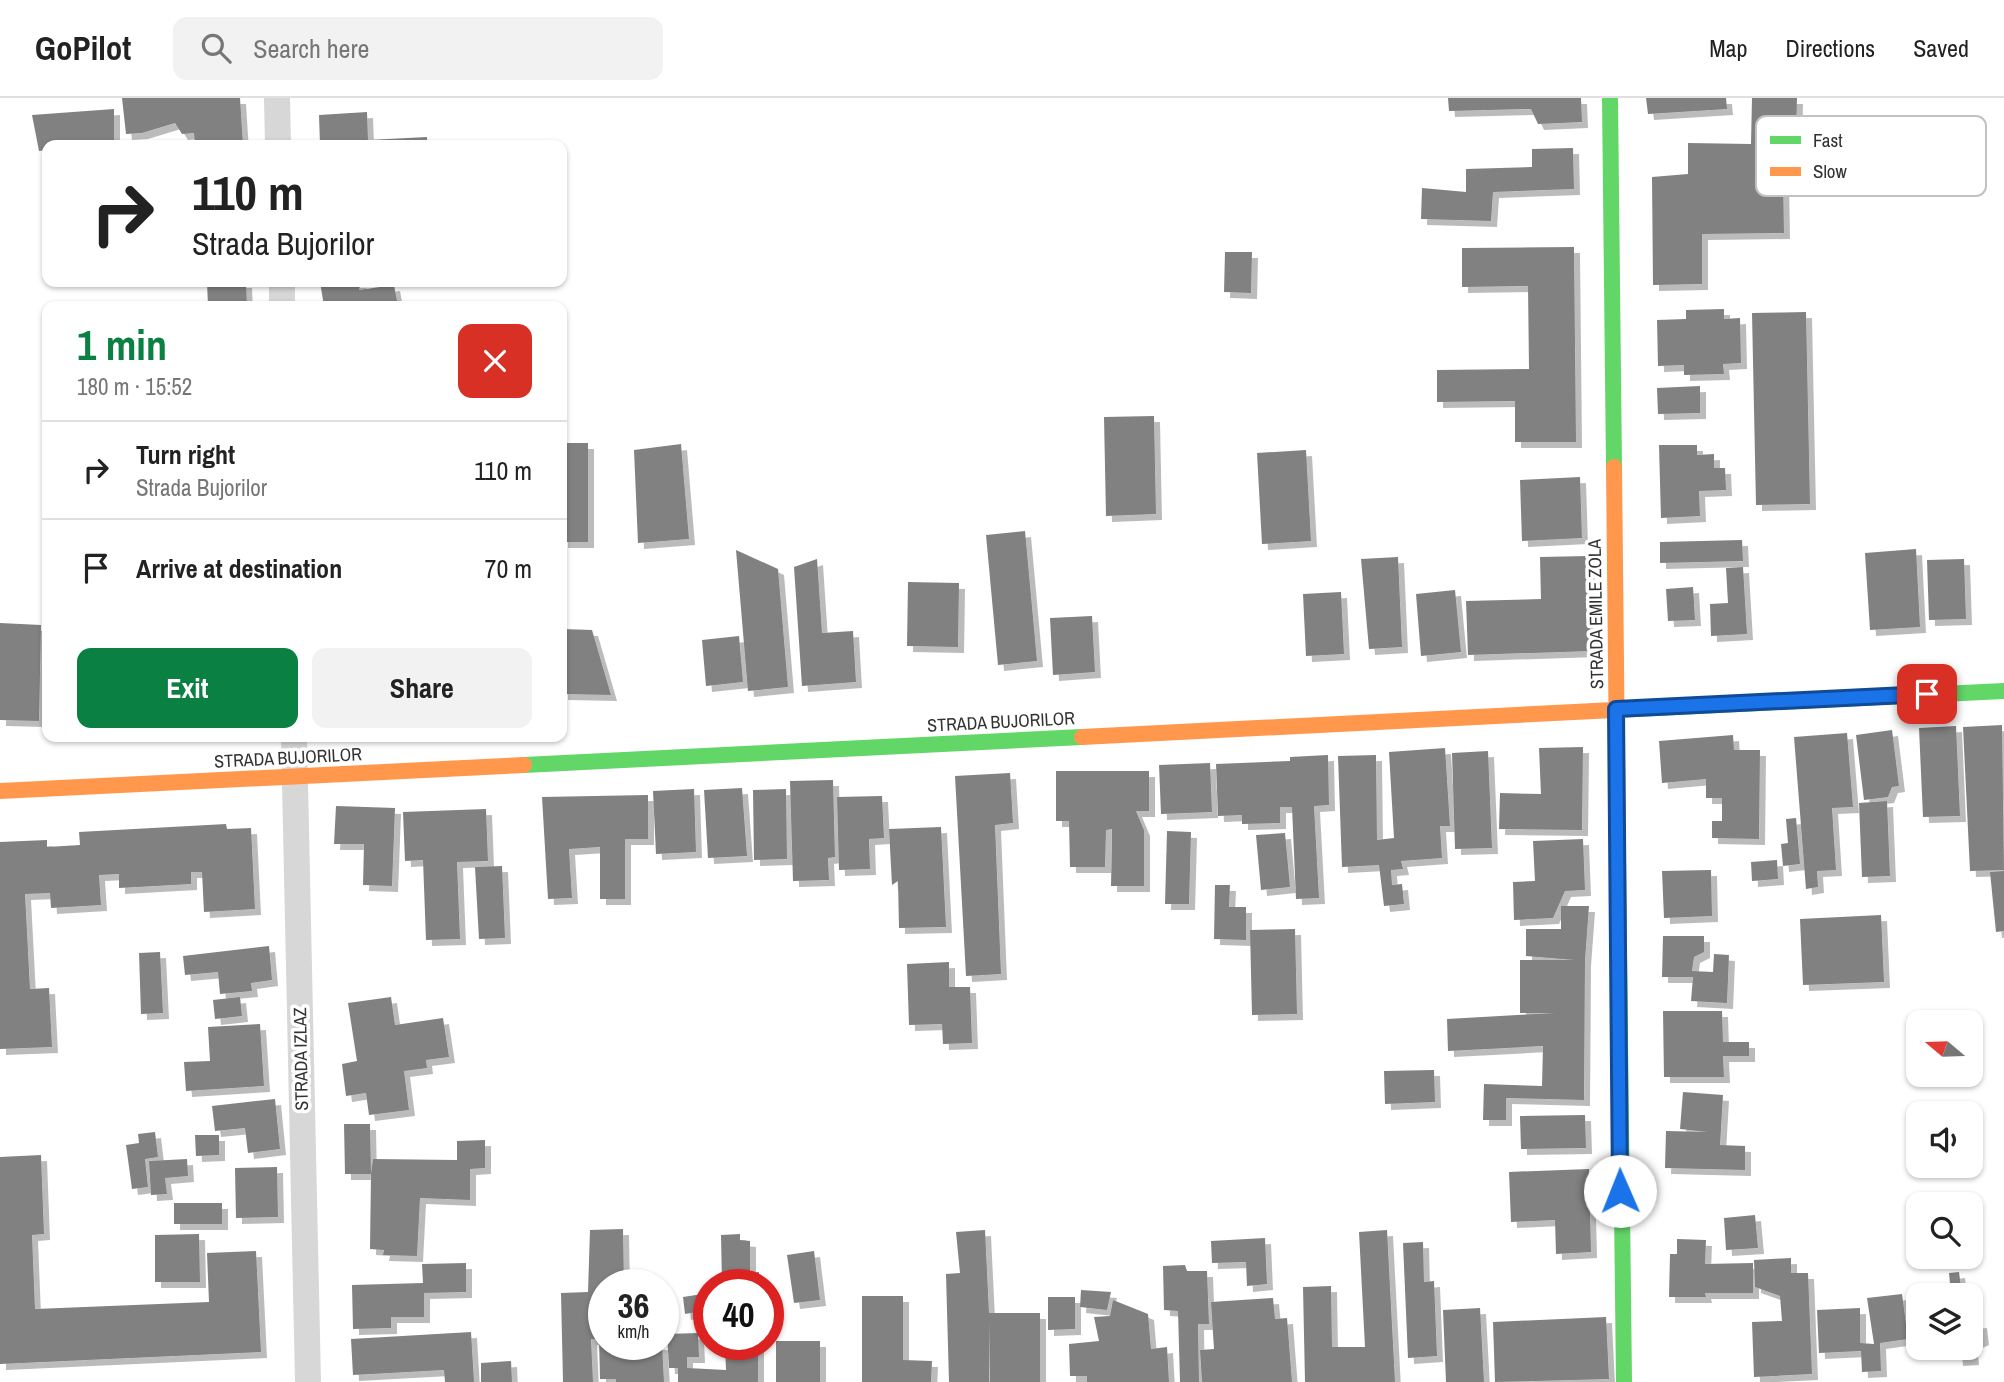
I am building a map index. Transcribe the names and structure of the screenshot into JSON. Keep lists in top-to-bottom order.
{
  "streets": {
    "main road": ["STRADA EMILE ZOLA", "STRADA BUJORILOR"],
    "street": ["STRADA IZLAZ"]
  },
  "crossings": [
    ["STRADA EMILE ZOLA", "STRADA BUJORILOR"],
    ["STRADA BUJORILOR", "STRADA IZLAZ"]
  ],
  "legend": ["Fast", "Slow"],
  "north": "left",
  "page": {
    "header": "GoPilot",
    "search": "Search here",
    "nav": ["Map", "Directions", "Saved"],
    "turn": ["110 m", "Strada Bujorilor"],
    "heading": ["1 min", "180 m · 15:52"],
    "list": [
      {
        "name": "Turn right",
        "note": "Strada Bujorilor",
        "value": "110 m"
      },
      {
        "name": "Arrive at destination",
        "value": "70 m"
      }
    ],
    "buttons": ["Exit", "Share"],
    "speed": "36 km/h",
    "limit": "40"
  }
}
